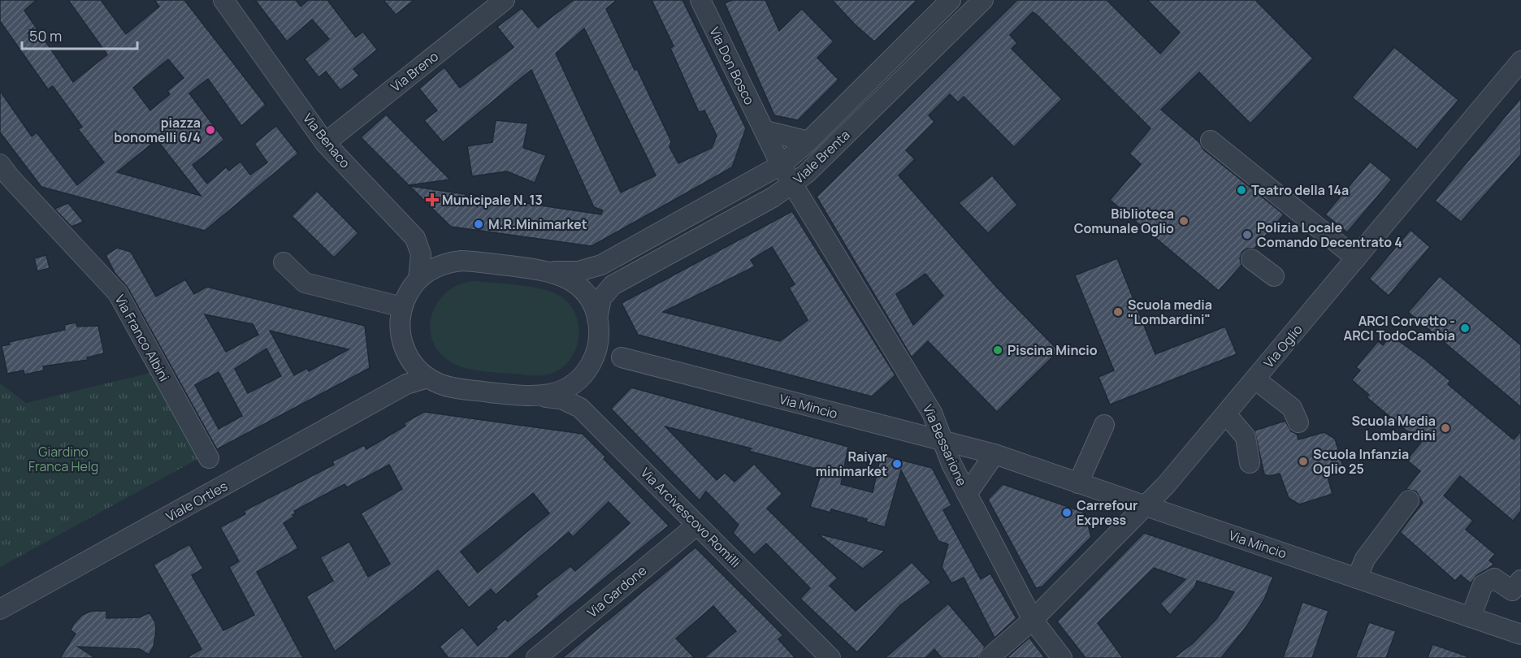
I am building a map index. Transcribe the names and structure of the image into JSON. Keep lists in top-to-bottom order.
{
  "streets": {
    "street": [
      "Via Don Bosco",
      "Via Breno",
      "Via Benaco",
      "Viale Brenta",
      "Via Franco Albini",
      "Via Oglio",
      "Via Mincio",
      "Via Bessarione",
      "Viale Ortles",
      "Via Arcivescovo Romilli",
      "Via Gardone"
    ]
  },
  "crossings": [
    ["Via Don Bosco", "Viale Brenta"],
    ["Via Don Bosco", "Via Bessarione"],
    ["Via Breno", "Via Benaco"],
    ["Via Benaco", "Viale Brenta"],
    ["Via Benaco", "Via Mincio"],
    ["Via Benaco", "Viale Ortles"],
    ["Via Benaco", "Via Arcivescovo Romilli"],
    ["Viale Brenta", "Via Mincio"],
    ["Viale Brenta", "Via Bessarione"],
    ["Viale Brenta", "Viale Ortles"],
    ["Viale Brenta", "Via Arcivescovo Romilli"],
    ["Via Oglio", "Via Mincio"],
    ["Via Oglio", "Via Bessarione"],
    ["Via Mincio", "Via Bessarione"],
    ["Via Mincio", "Viale Ortles"],
    ["Via Mincio", "Via Arcivescovo Romilli"],
    ["Viale Ortles", "Via Arcivescovo Romilli"],
    ["Via Arcivescovo Romilli", "Via Gardone"]
  ],
  "parks": ["Giardino Franca Helg"],
  "places": {
    "other": [
      "piazza bonomelli 6/4",
      "Teatro della 14a",
      "Biblioteca Comunale Oglio",
      "M.R.Minimarket",
      "Polizia Locale Comando Decentrato 4",
      "Scuola media \"Lombardini\"",
      "ARCI Corvetto - ARCI TodoCambia",
      "Piscina Mincio",
      "Scuola Media Lombardini",
      "Scuola Infanzia Oglio 25",
      "Raiyar minimarket",
      "Carrefour Express"
    ],
    "health": ["Municipale N. 13"]
  },
  "scale_bar": "50 m"
}
